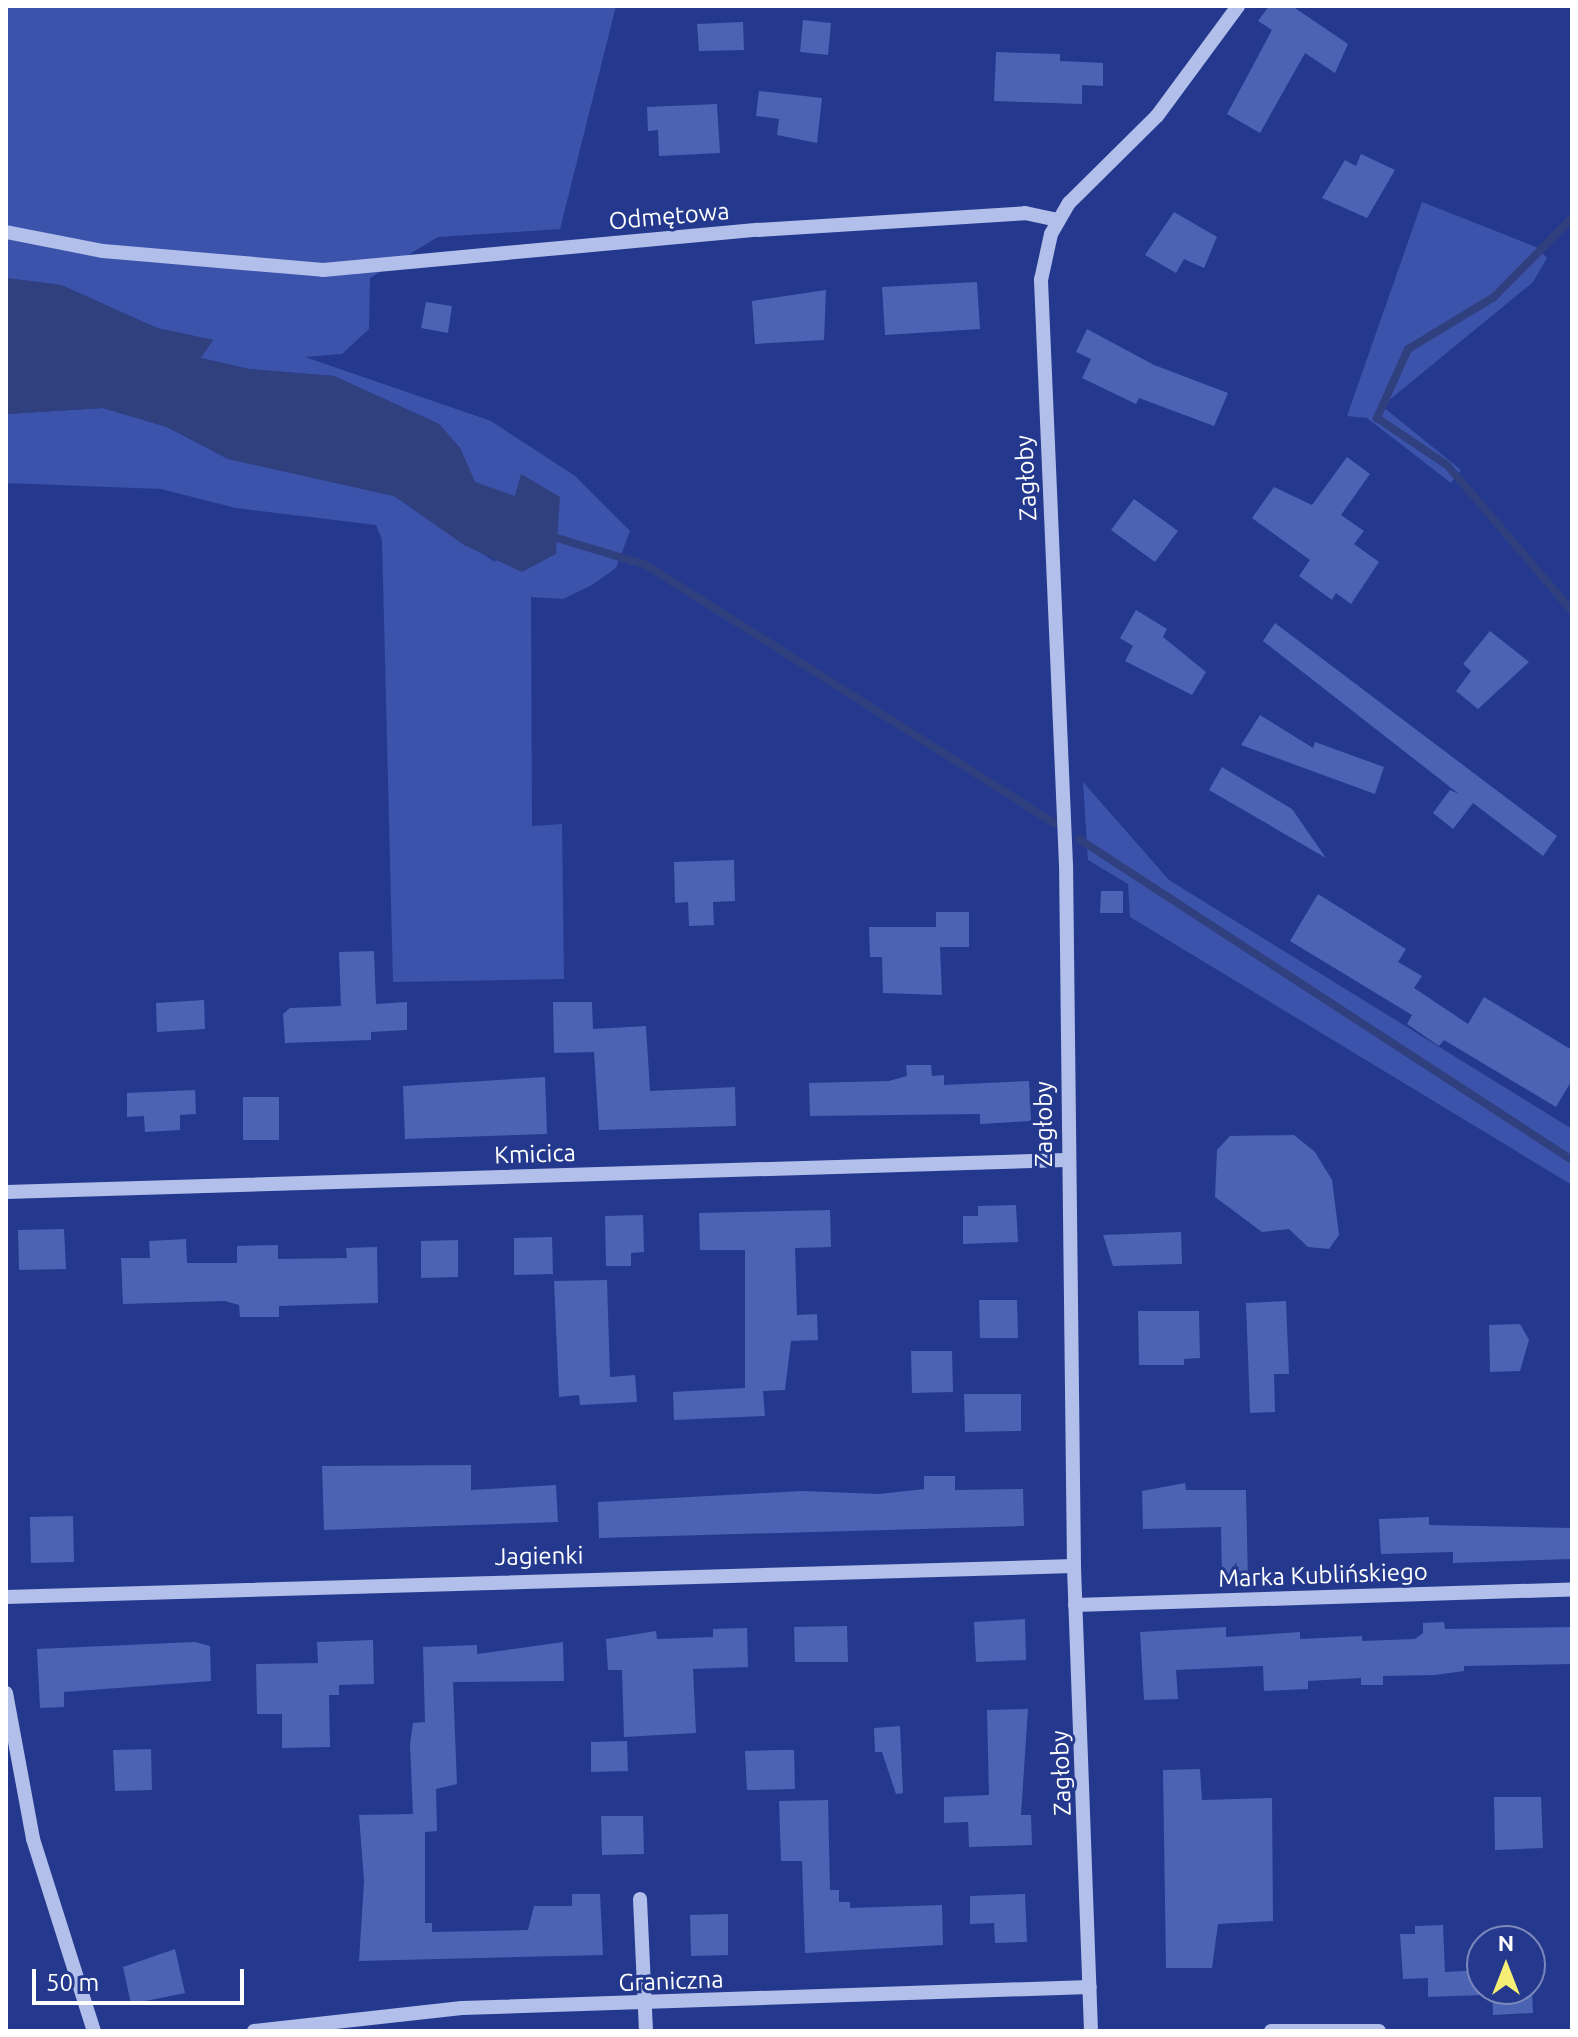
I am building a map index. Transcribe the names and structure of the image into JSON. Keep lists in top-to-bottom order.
{
  "streets": {
    "street": [
      "Odmętowa",
      "Zagłoby",
      "Kmicica",
      "Jagienki",
      "Marka Kublińskiego",
      "Graniczna"
    ]
  },
  "crossings": [
    ["Odmętowa", "Zagłoby"],
    ["Zagłoby", "Kmicica"],
    ["Zagłoby", "Jagienki"],
    ["Zagłoby", "Marka Kublińskiego"],
    ["Zagłoby", "Graniczna"]
  ],
  "scale_bar": "50 m",
  "north": "top"
}
